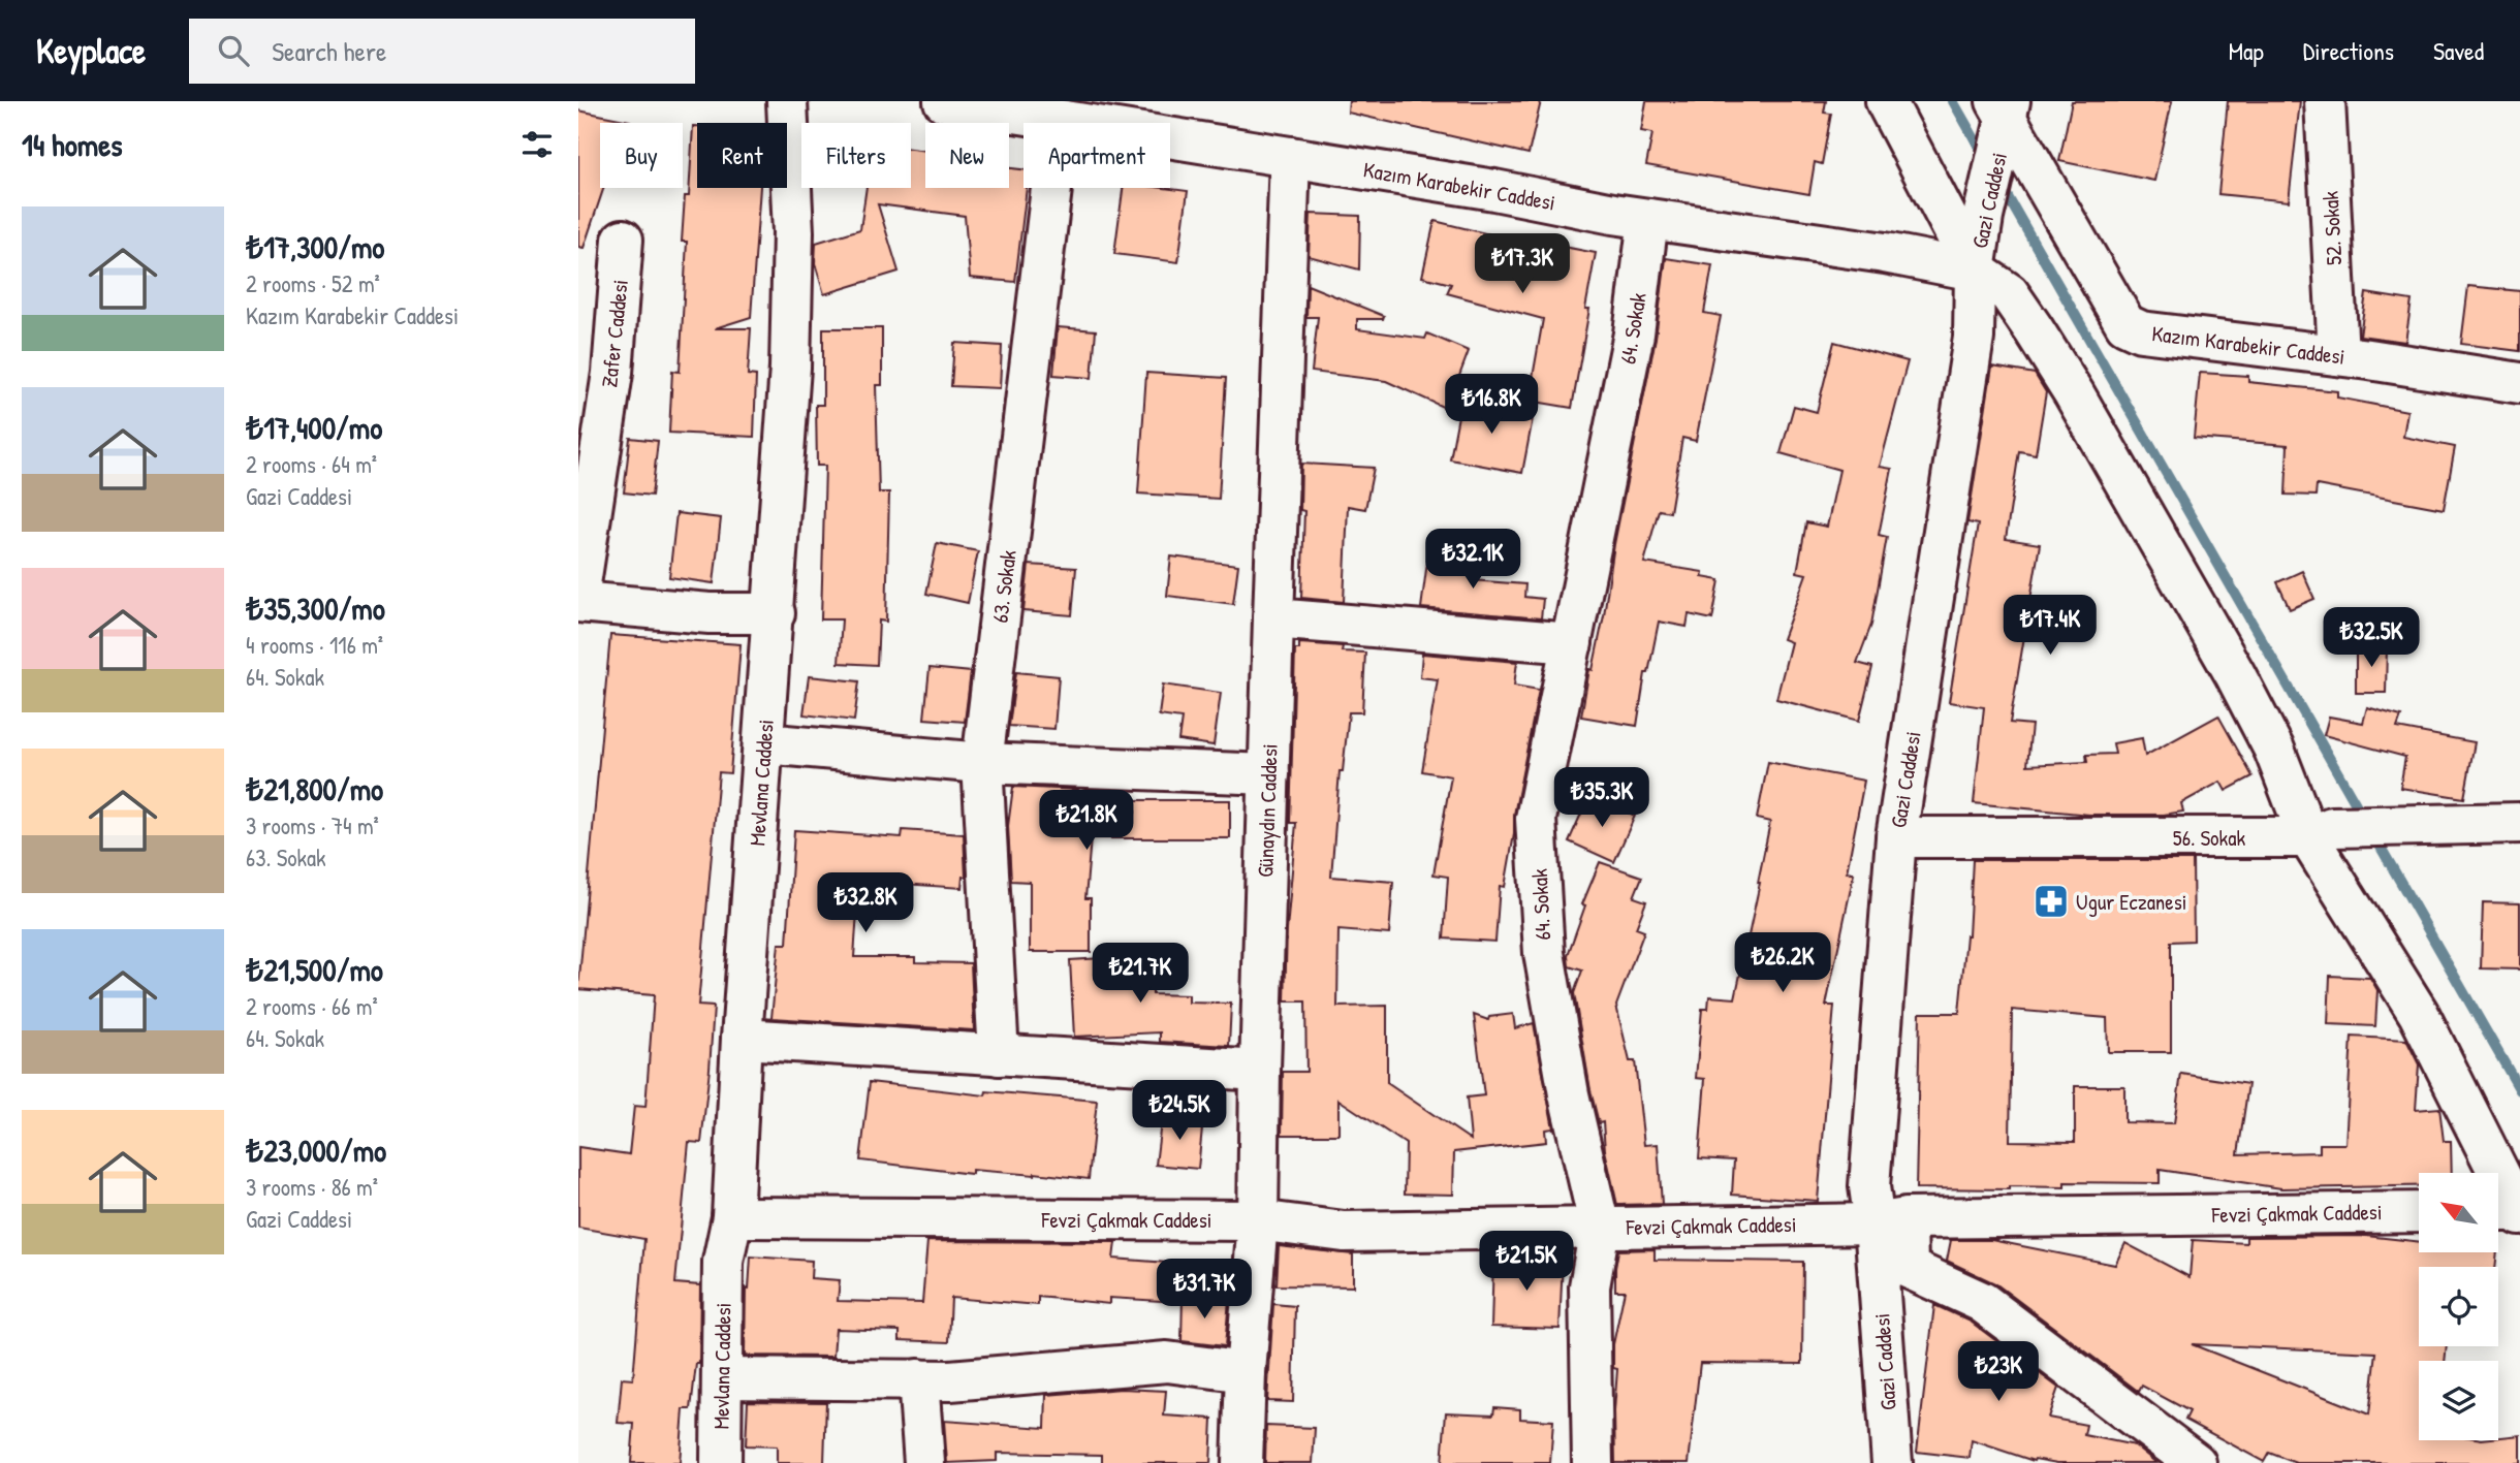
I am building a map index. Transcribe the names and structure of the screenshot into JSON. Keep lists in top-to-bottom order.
{
  "streets": {
    "street": [
      "Kazım Karabekir Caddesi",
      "Gazi Caddesi",
      "52. Sokak",
      "64. Sokak",
      "Zafer Caddesi",
      "63. Sokak",
      "Mevlana Caddesi",
      "Günaydın Caddesi",
      "56. Sokak",
      "Fevzi Çakmak Caddesi"
    ]
  },
  "crossings": [
    ["Kazım Karabekir Caddesi", "Gazi Caddesi"],
    ["Kazım Karabekir Caddesi", "52. Sokak"],
    ["Kazım Karabekir Caddesi", "64. Sokak"],
    ["Kazım Karabekir Caddesi", "63. Sokak"],
    ["Kazım Karabekir Caddesi", "Günaydın Caddesi"],
    ["Gazi Caddesi", "56. Sokak"],
    ["Gazi Caddesi", "Fevzi Çakmak Caddesi"],
    ["64. Sokak", "Fevzi Çakmak Caddesi"],
    ["Mevlana Caddesi", "Fevzi Çakmak Caddesi"],
    ["Günaydın Caddesi", "Fevzi Çakmak Caddesi"]
  ],
  "places": {
    "pharmacy": ["Ugur Eczanesi"]
  },
  "north": "top left",
  "page": {
    "header": "Keyplace",
    "search": "Search here",
    "nav": ["Map", "Directions", "Saved"],
    "heading": "14 homes",
    "chip": [
      "Buy",
      "Rent",
      "Filters",
      "New",
      "Apartment"
    ],
    "list": [
      {
        "name": "₺17,300/mo",
        "note": "2 rooms · 52 m² · Kazım Karabekir Caddesi"
      },
      {
        "name": "₺17,400/mo",
        "note": "2 rooms · 64 m² · Gazi Caddesi"
      },
      {
        "name": "₺35,300/mo",
        "note": "4 rooms · 116 m² · 64. Sokak"
      },
      {
        "name": "₺21,800/mo",
        "note": "3 rooms · 74 m² · 63. Sokak"
      },
      {
        "name": "₺21,500/mo",
        "note": "2 rooms · 66 m² · 64. Sokak"
      },
      {
        "name": "₺23,000/mo",
        "note": "3 rooms · 86 m² · Gazi Caddesi"
      }
    ],
    "price": [
      "₺17.3K",
      "₺16.8K",
      "₺32.1K",
      "₺17.4K",
      "₺32.5K",
      "₺35.3K",
      "₺21.8K",
      "₺32.8K",
      "₺26.2K",
      "₺21.7K",
      "₺24.5K",
      "₺21.5K",
      "₺31.7K",
      "₺23K"
    ]
  }
}
